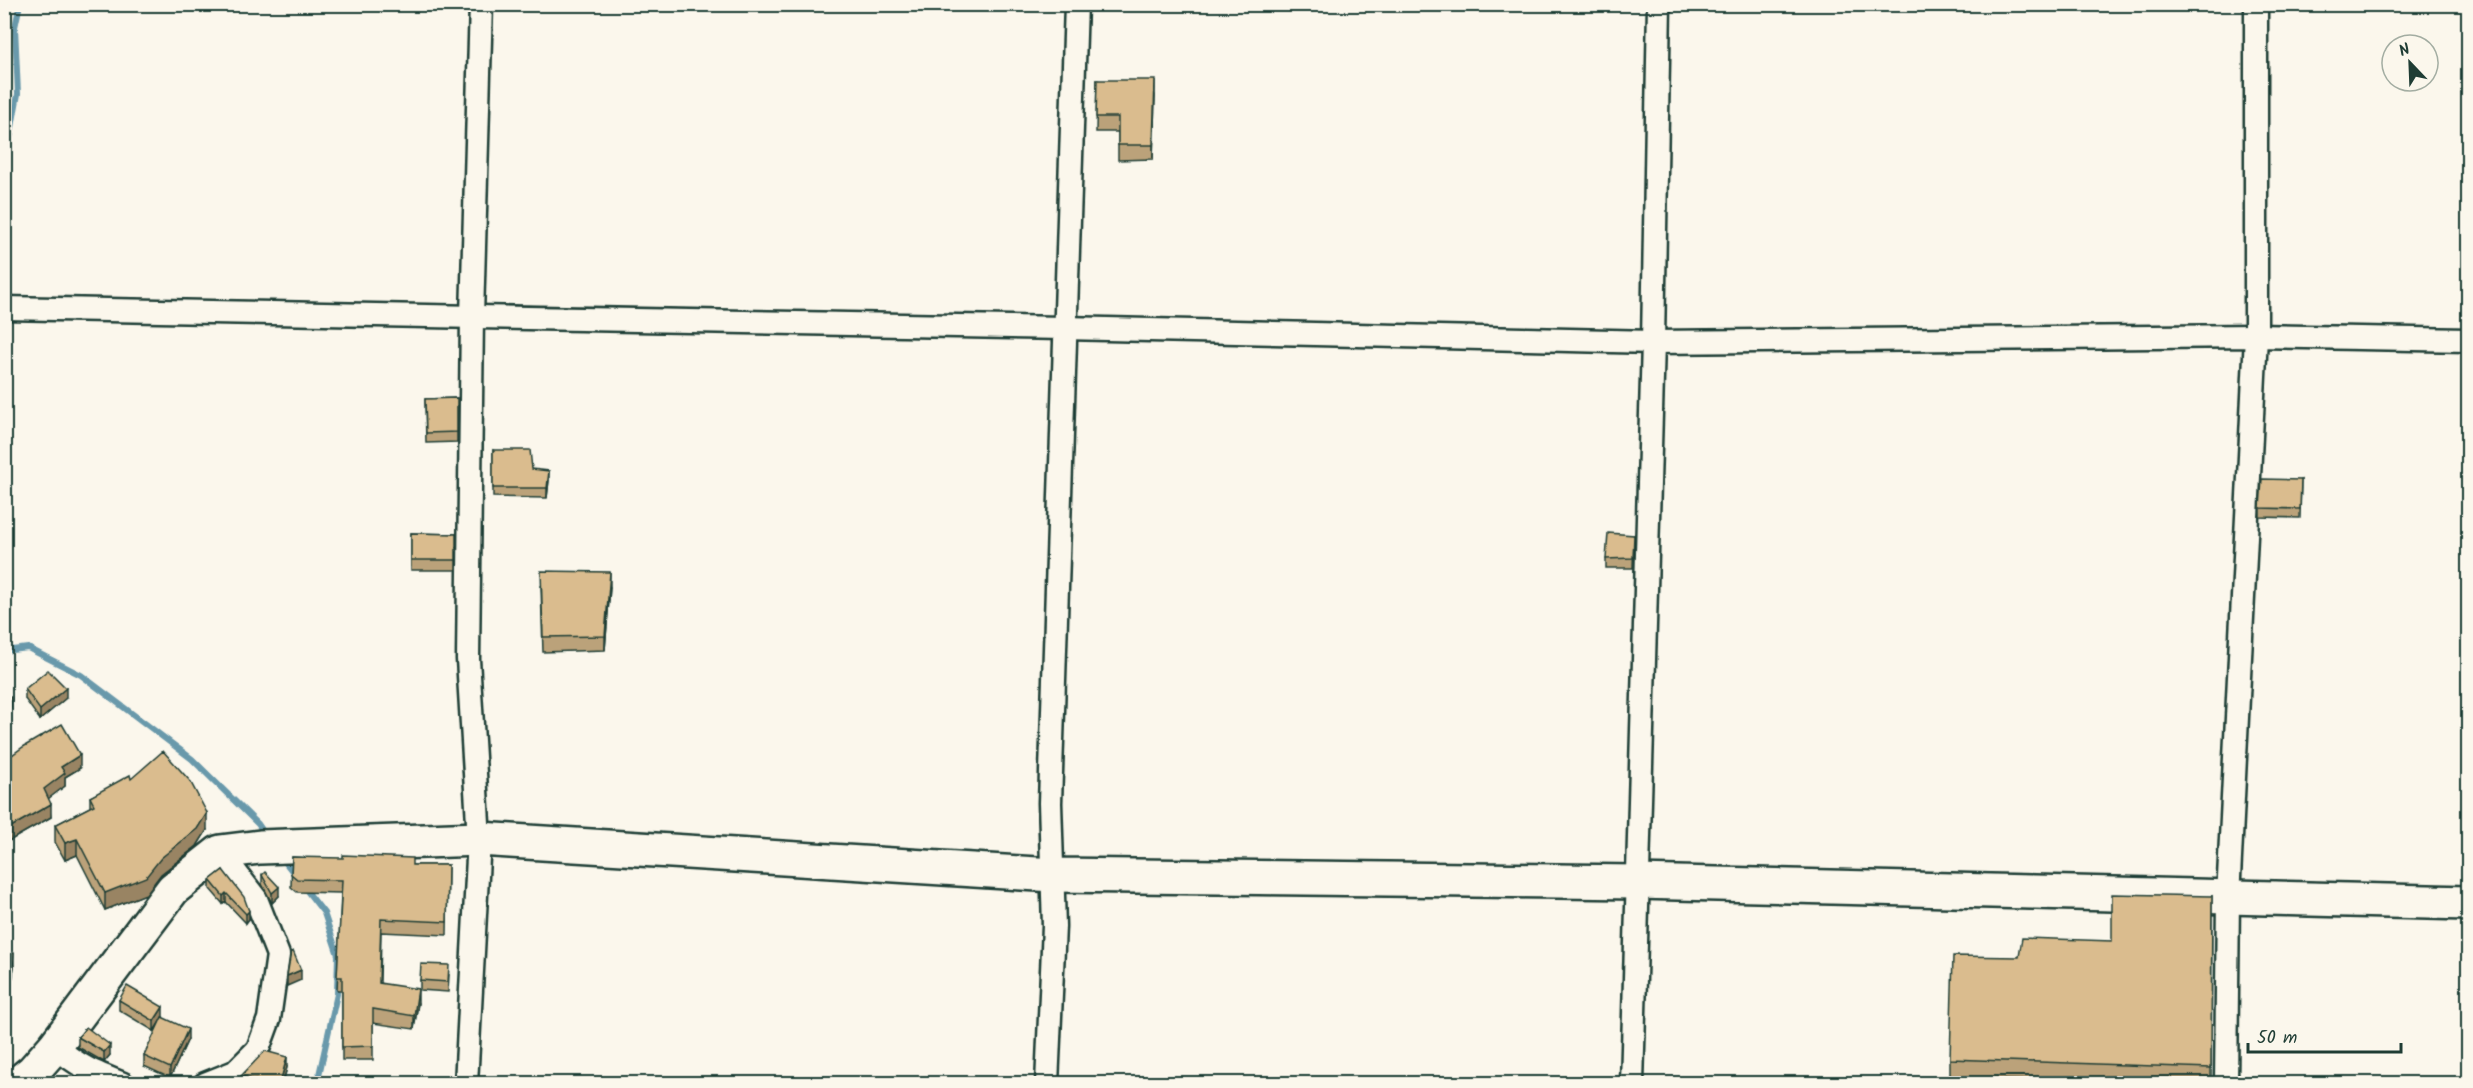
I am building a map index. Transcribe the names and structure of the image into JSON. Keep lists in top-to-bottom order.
{
  "scale_bar": "50 m",
  "north": "top left"
}
